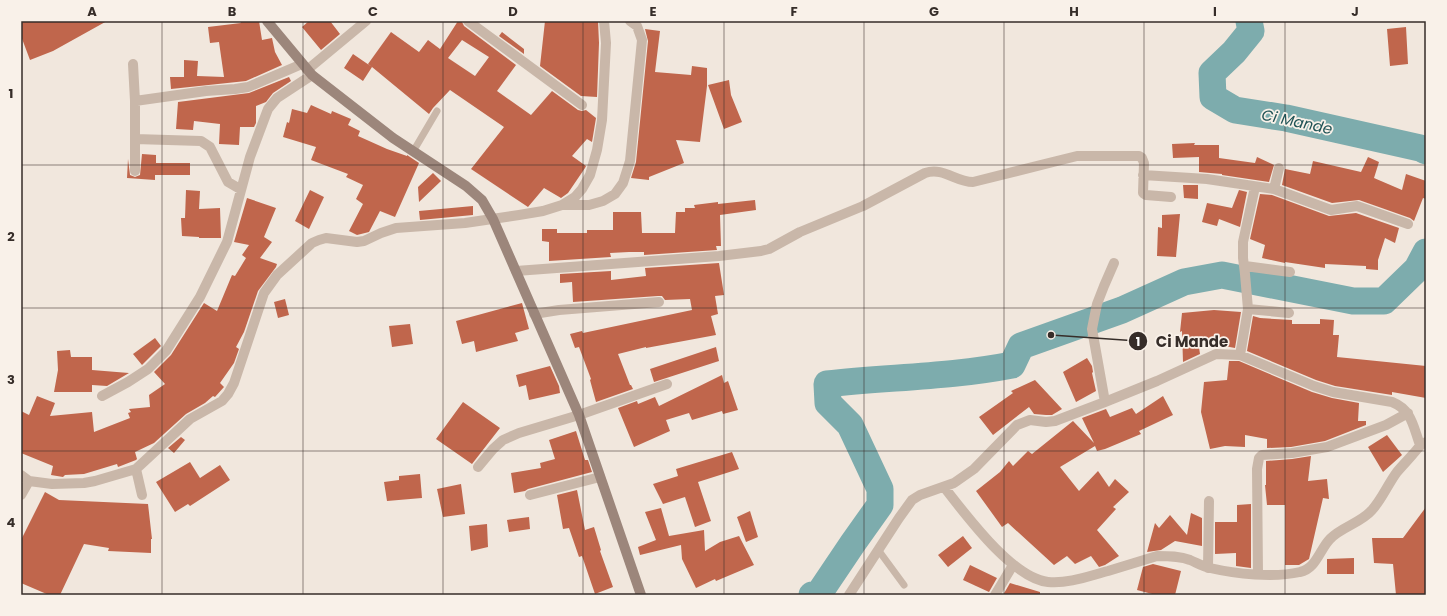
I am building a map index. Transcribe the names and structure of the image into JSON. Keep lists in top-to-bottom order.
{
  "water": ["Ci Mande"],
  "places": ["Ci Mande"],
  "grid": {
    "columns": [
      "A",
      "B",
      "C",
      "D",
      "E",
      "F",
      "G",
      "H",
      "I",
      "J"
    ],
    "rows": [
      "1",
      "2",
      "3",
      "4"
    ]
  }
}
